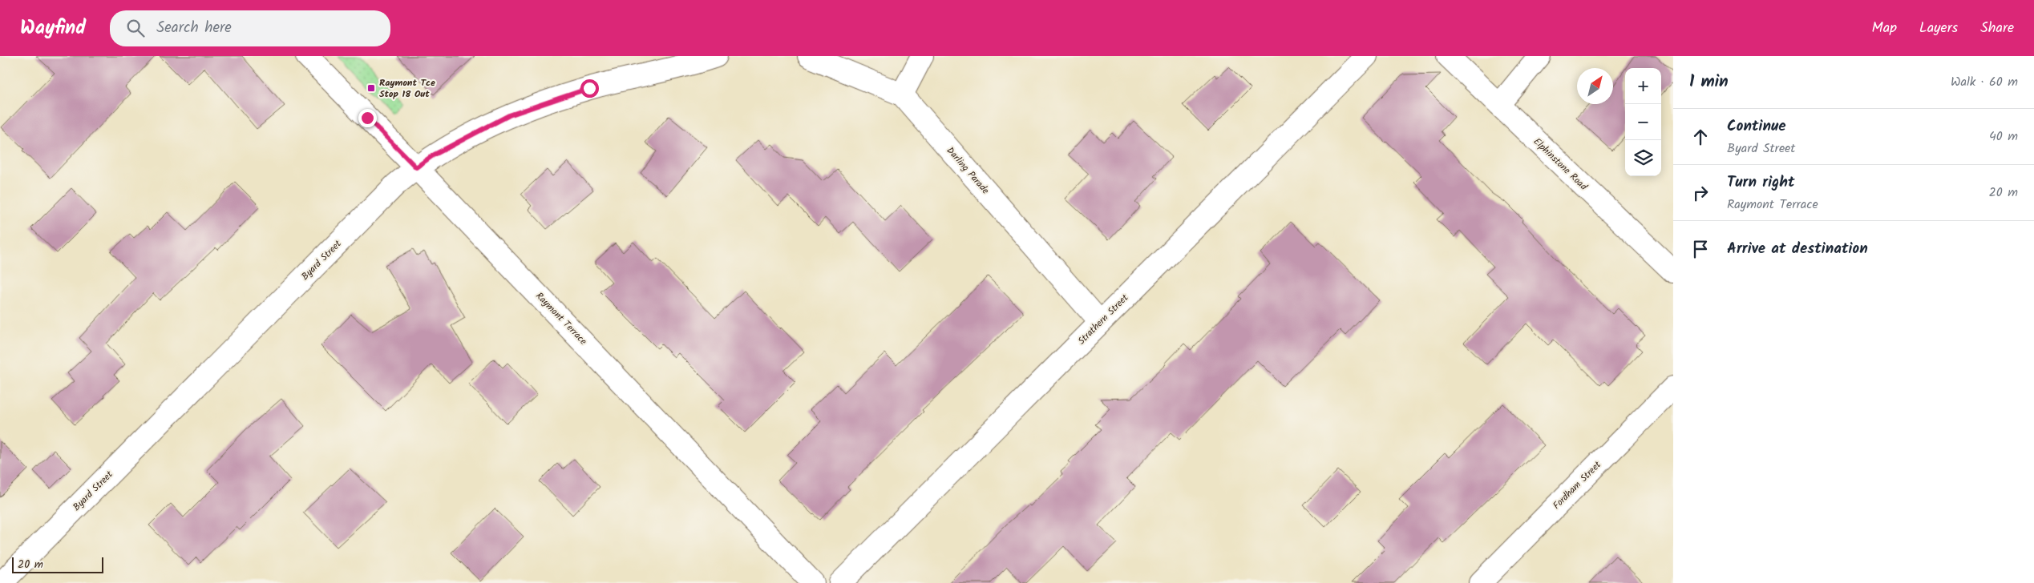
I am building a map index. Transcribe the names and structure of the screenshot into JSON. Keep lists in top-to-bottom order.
{
  "streets": {
    "street": [
      "Elphinstone Road",
      "Darling Parade",
      "Byard Street",
      "Raymont Terrace",
      "Strathern Street",
      "Fordham Street"
    ]
  },
  "crossings": [
    ["Darling Parade", "Strathern Street"],
    ["Byard Street", "Raymont Terrace"]
  ],
  "places": {
    "transit": ["Raymont Tce Stop 18 Out"]
  },
  "scale_bar": "20 m",
  "north": "top right",
  "page": {
    "header": "Wayfind",
    "search": "Search here",
    "nav": ["Map", "Layers", "Share"],
    "heading": ["1 min", "Walk · 60 m"],
    "map_buttons": ["+", "−"],
    "list": [
      ["Continue", "Byard Street", "40 m"],
      ["Turn right", "Raymont Terrace", "20 m"],
      "Arrive at destination"
    ],
    "scale": "20 m"
  }
}
